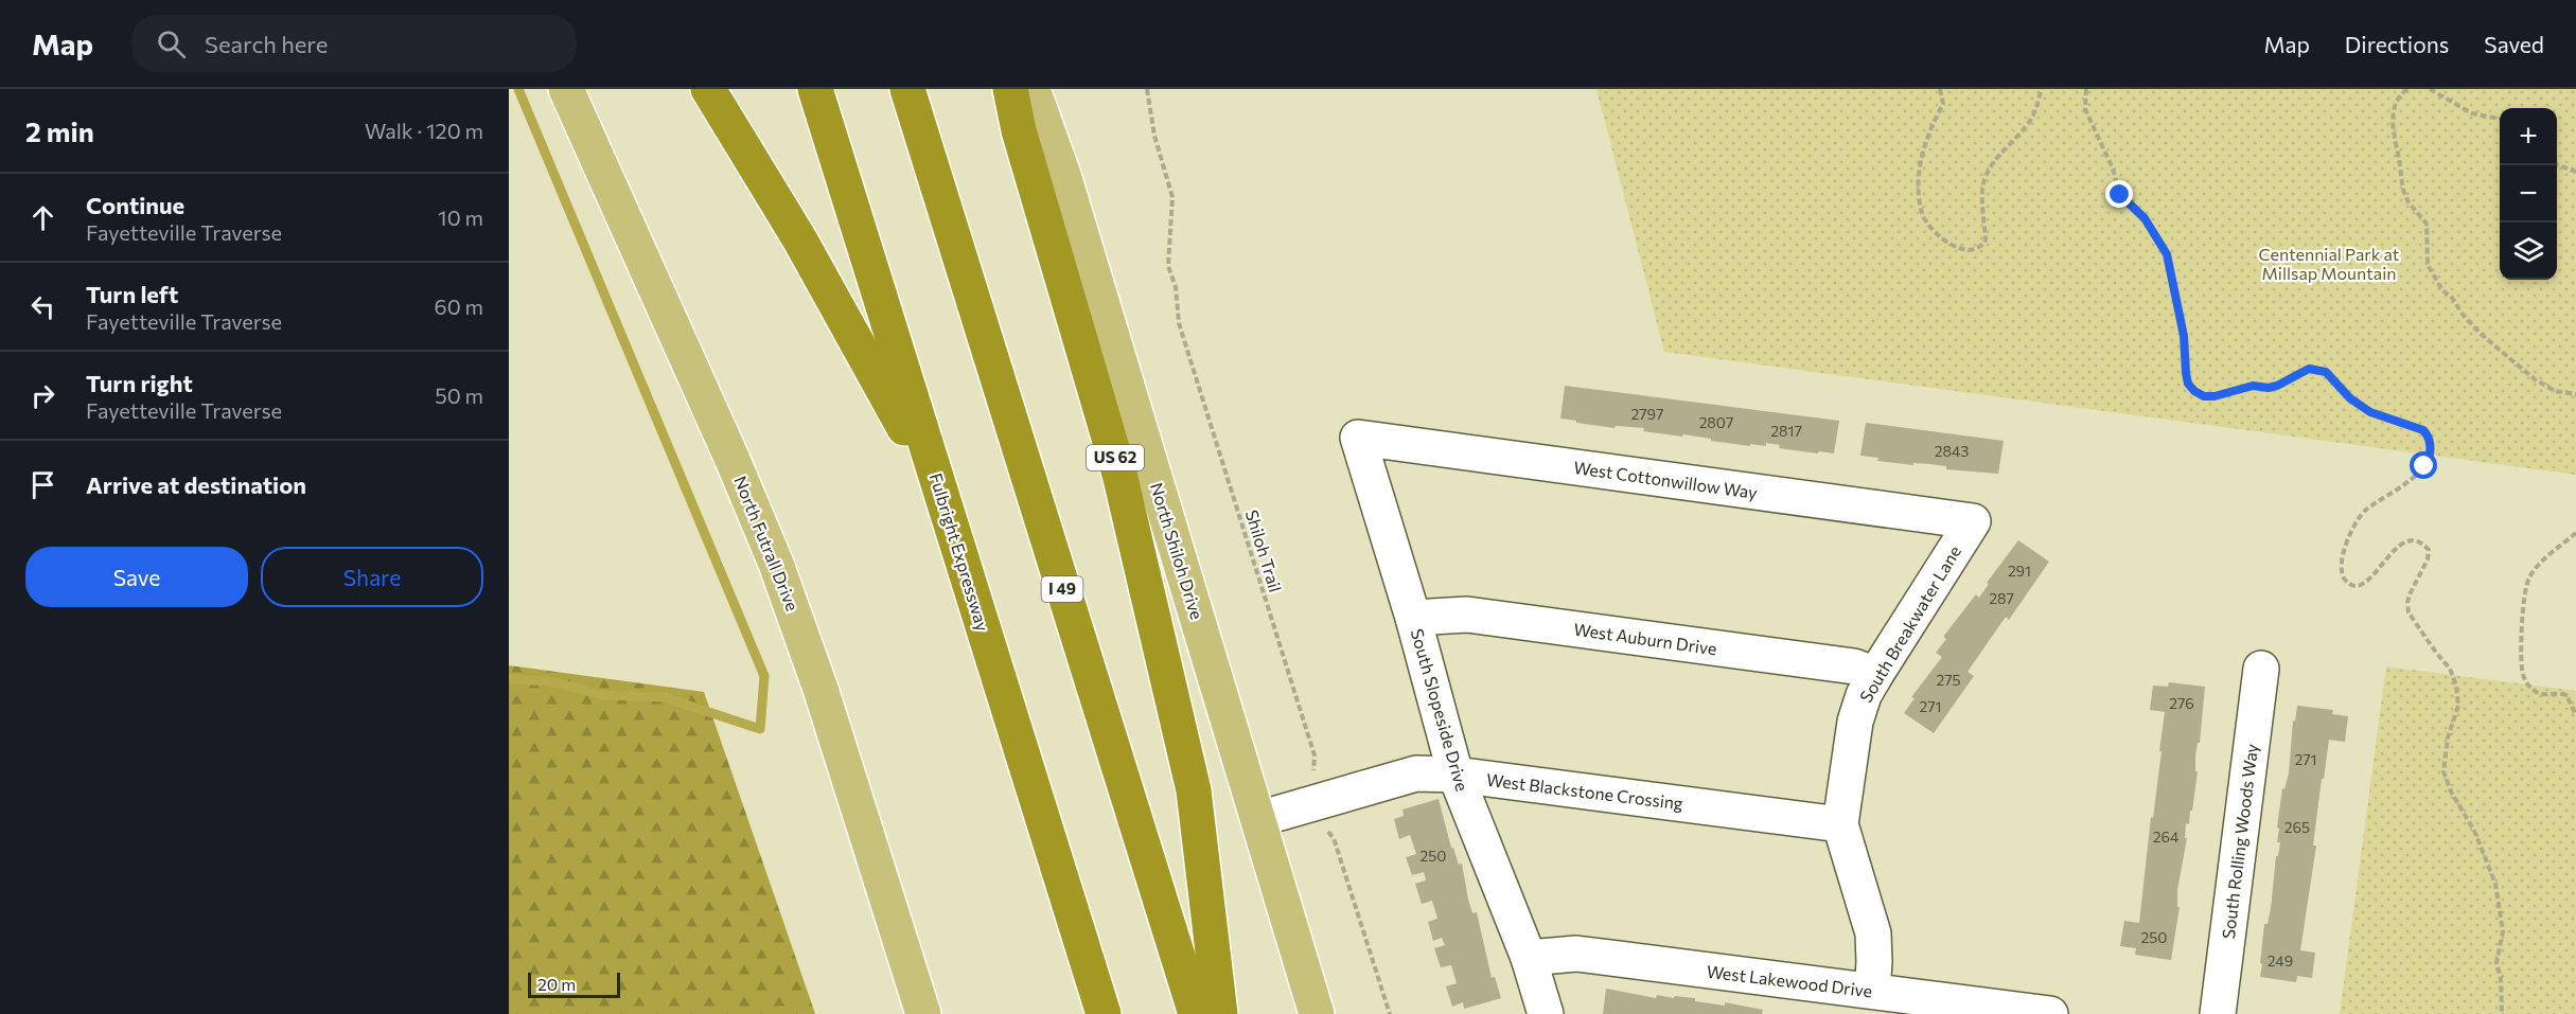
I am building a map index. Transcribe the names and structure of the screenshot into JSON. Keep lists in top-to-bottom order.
{
  "streets": {
    "highway": ["US 62", "Fulbright Expressway", "I 49"],
    "main road": ["North Futrall Drive", "North Shiloh Drive"],
    "lane": [
      "West Cottonwillow Way",
      "South Breakwater Lane",
      "West Auburn Drive",
      "South Slopeside Drive",
      "West Blackstone Crossing",
      "South Rolling Woods Way",
      "West Lakewood Drive"
    ],
    "path": ["Shiloh Trail"]
  },
  "crossings": [
    ["West Cottonwillow Way", "South Breakwater Lane"],
    ["West Cottonwillow Way", "South Slopeside Drive"],
    ["North Shiloh Drive", "West Blackstone Crossing"],
    ["Shiloh Trail", "West Blackstone Crossing"],
    ["South Breakwater Lane", "West Auburn Drive"],
    ["South Breakwater Lane", "West Blackstone Crossing"],
    ["South Breakwater Lane", "West Lakewood Drive"],
    ["West Auburn Drive", "South Slopeside Drive"],
    ["South Slopeside Drive", "West Blackstone Crossing"],
    ["South Slopeside Drive", "West Lakewood Drive"]
  ],
  "parks": ["Centennial Park at Millsap Mountain"],
  "house_numbers": [
    "2797",
    "2807",
    "2817",
    "2843",
    "291",
    "287",
    "275",
    "276",
    "271",
    "271",
    "265",
    "264",
    "250",
    "250",
    "249"
  ],
  "scale_bar": "20 m",
  "page": {
    "header": "Map",
    "search": "Search here",
    "nav": ["Map", "Directions", "Saved"],
    "heading": ["2 min", "Walk · 120 m"],
    "map_buttons": ["+", "−"],
    "list": [
      ["Continue", "Fayetteville Traverse", "10 m"],
      ["Turn left", "Fayetteville Traverse", "60 m"],
      ["Turn right", "Fayetteville Traverse", "50 m"],
      "Arrive at destination"
    ],
    "buttons": ["Save", "Share"],
    "scale": "20 m"
  }
}
